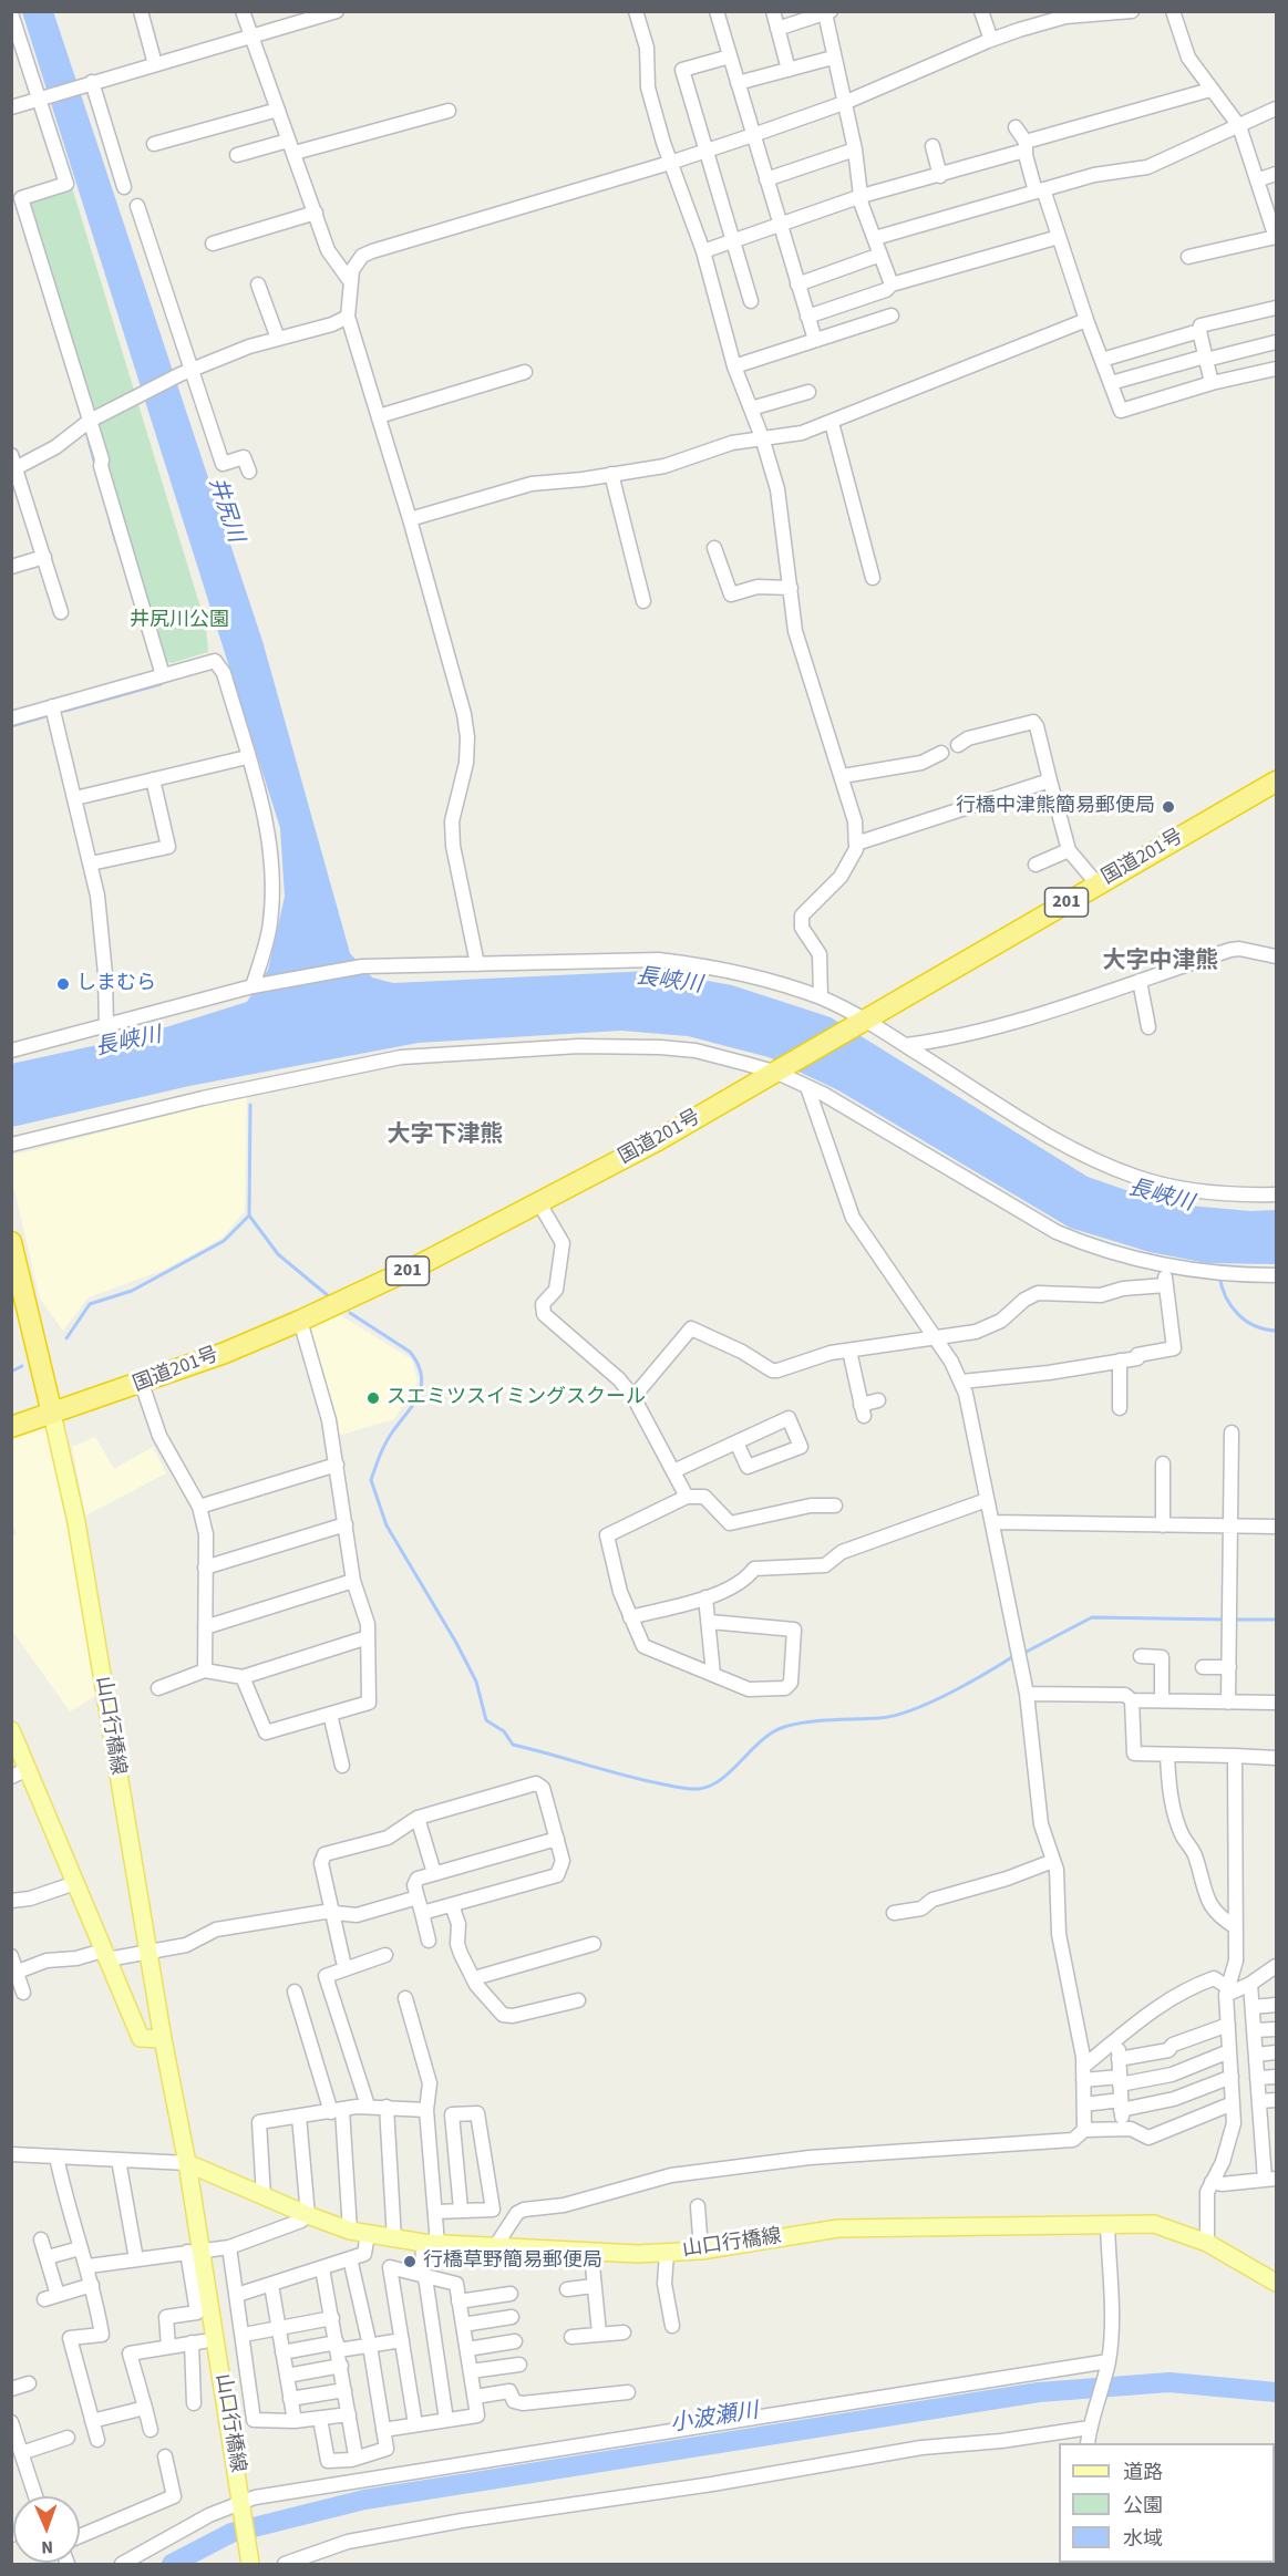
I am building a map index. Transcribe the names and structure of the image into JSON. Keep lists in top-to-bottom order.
{
  "streets": {
    "highway": ["国道201号", "201"],
    "main road": ["山口行橋線"]
  },
  "crossings": [
    ["国道201号", "山口行橋線"]
  ],
  "districts": ["大字中津熊", "大字下津熊"],
  "water": ["井尻川", "長峡川", "小波瀬川"],
  "parks": ["井尻川公園"],
  "places": [
    "行橋中津熊簡易郵便局",
    "しまむら",
    "スエミツスイミングスクール",
    "行橋草野簡易郵便局"
  ],
  "legend": ["道路", "公園", "水域"],
  "north": "bottom"
}
